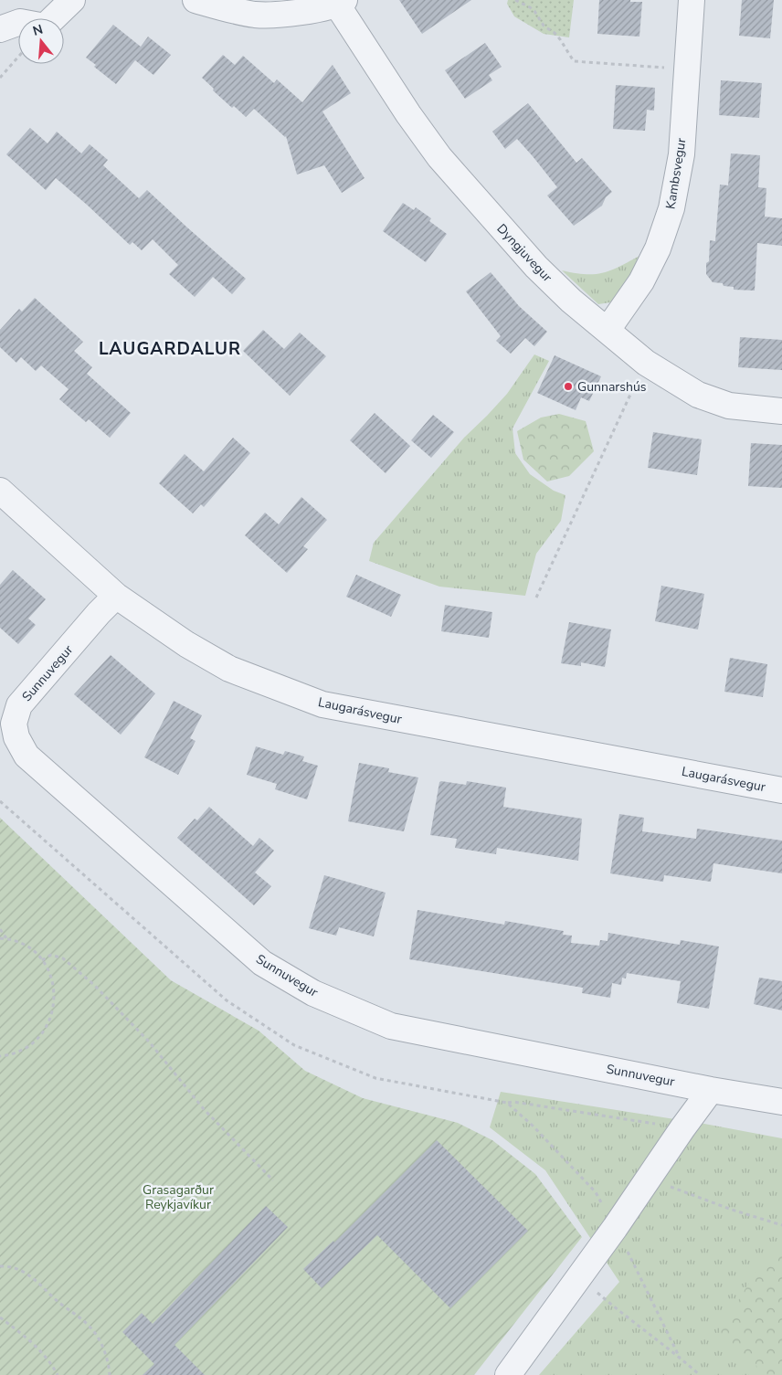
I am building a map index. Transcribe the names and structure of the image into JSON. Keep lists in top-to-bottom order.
{
  "streets": {
    "street": [
      "Kambsvegur",
      "Dyngjuvegur",
      "Sunnuvegur",
      "Laugarásvegur"
    ]
  },
  "crossings": [
    ["Kambsvegur", "Dyngjuvegur"],
    ["Sunnuvegur", "Laugarásvegur"]
  ],
  "districts": ["LAUGARDALUR"],
  "parks": ["Grasagarður Reykjavíkur"],
  "places": ["Gunnarshús"],
  "north": "top"
}
